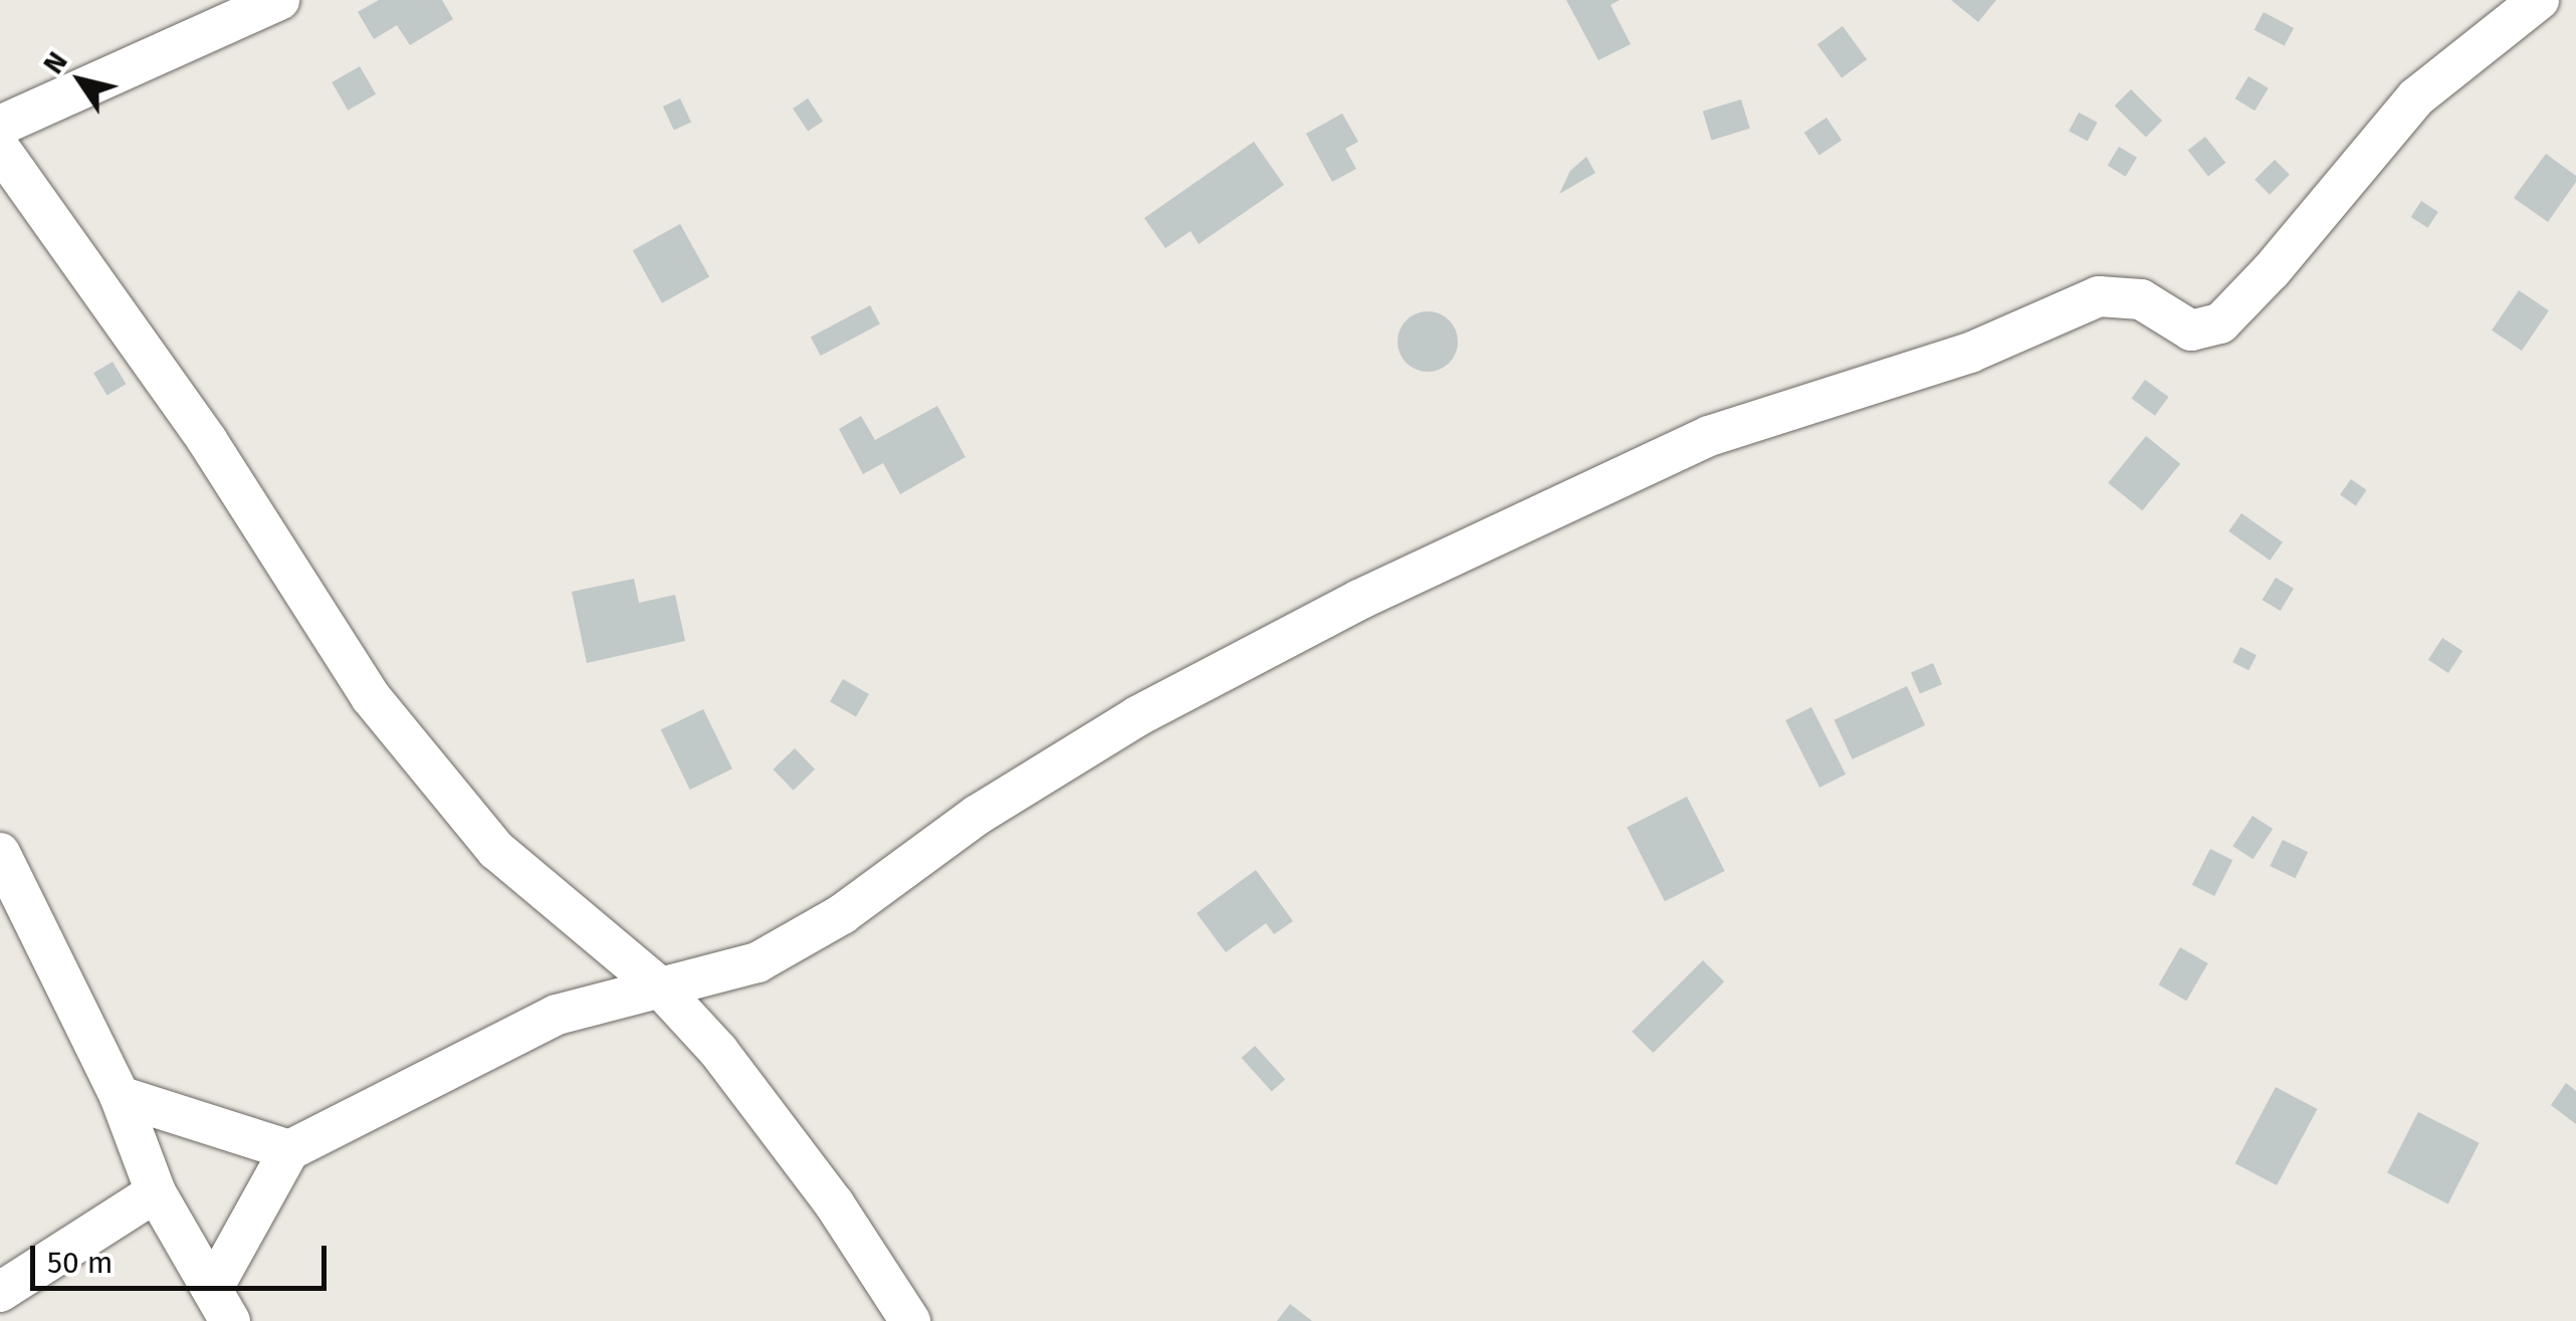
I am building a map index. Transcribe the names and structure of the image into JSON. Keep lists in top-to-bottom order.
{
  "scale_bar": "50 m",
  "north": "top left"
}
